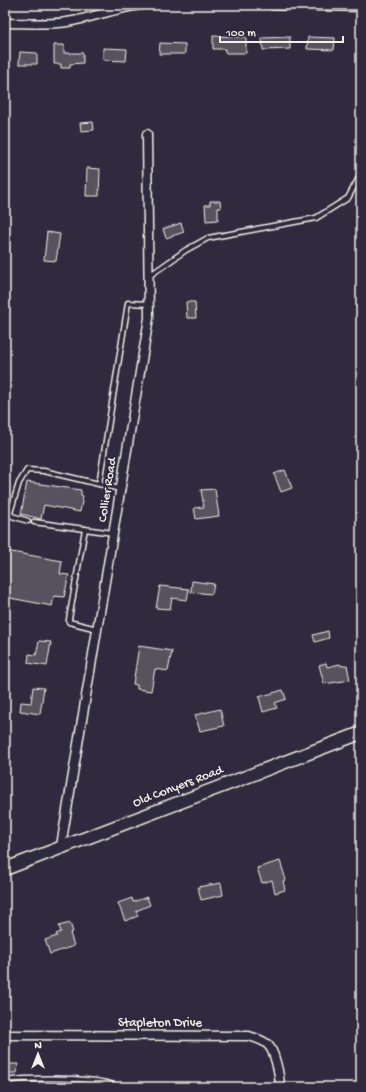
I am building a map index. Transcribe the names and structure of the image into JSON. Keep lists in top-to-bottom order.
{
  "streets": {
    "street": ["Collier Road", "Old Conyers Road", "Stapleton Drive"]
  },
  "crossings": [
    ["Collier Road", "Old Conyers Road"]
  ],
  "scale_bar": "100 m",
  "north": "top"
}
